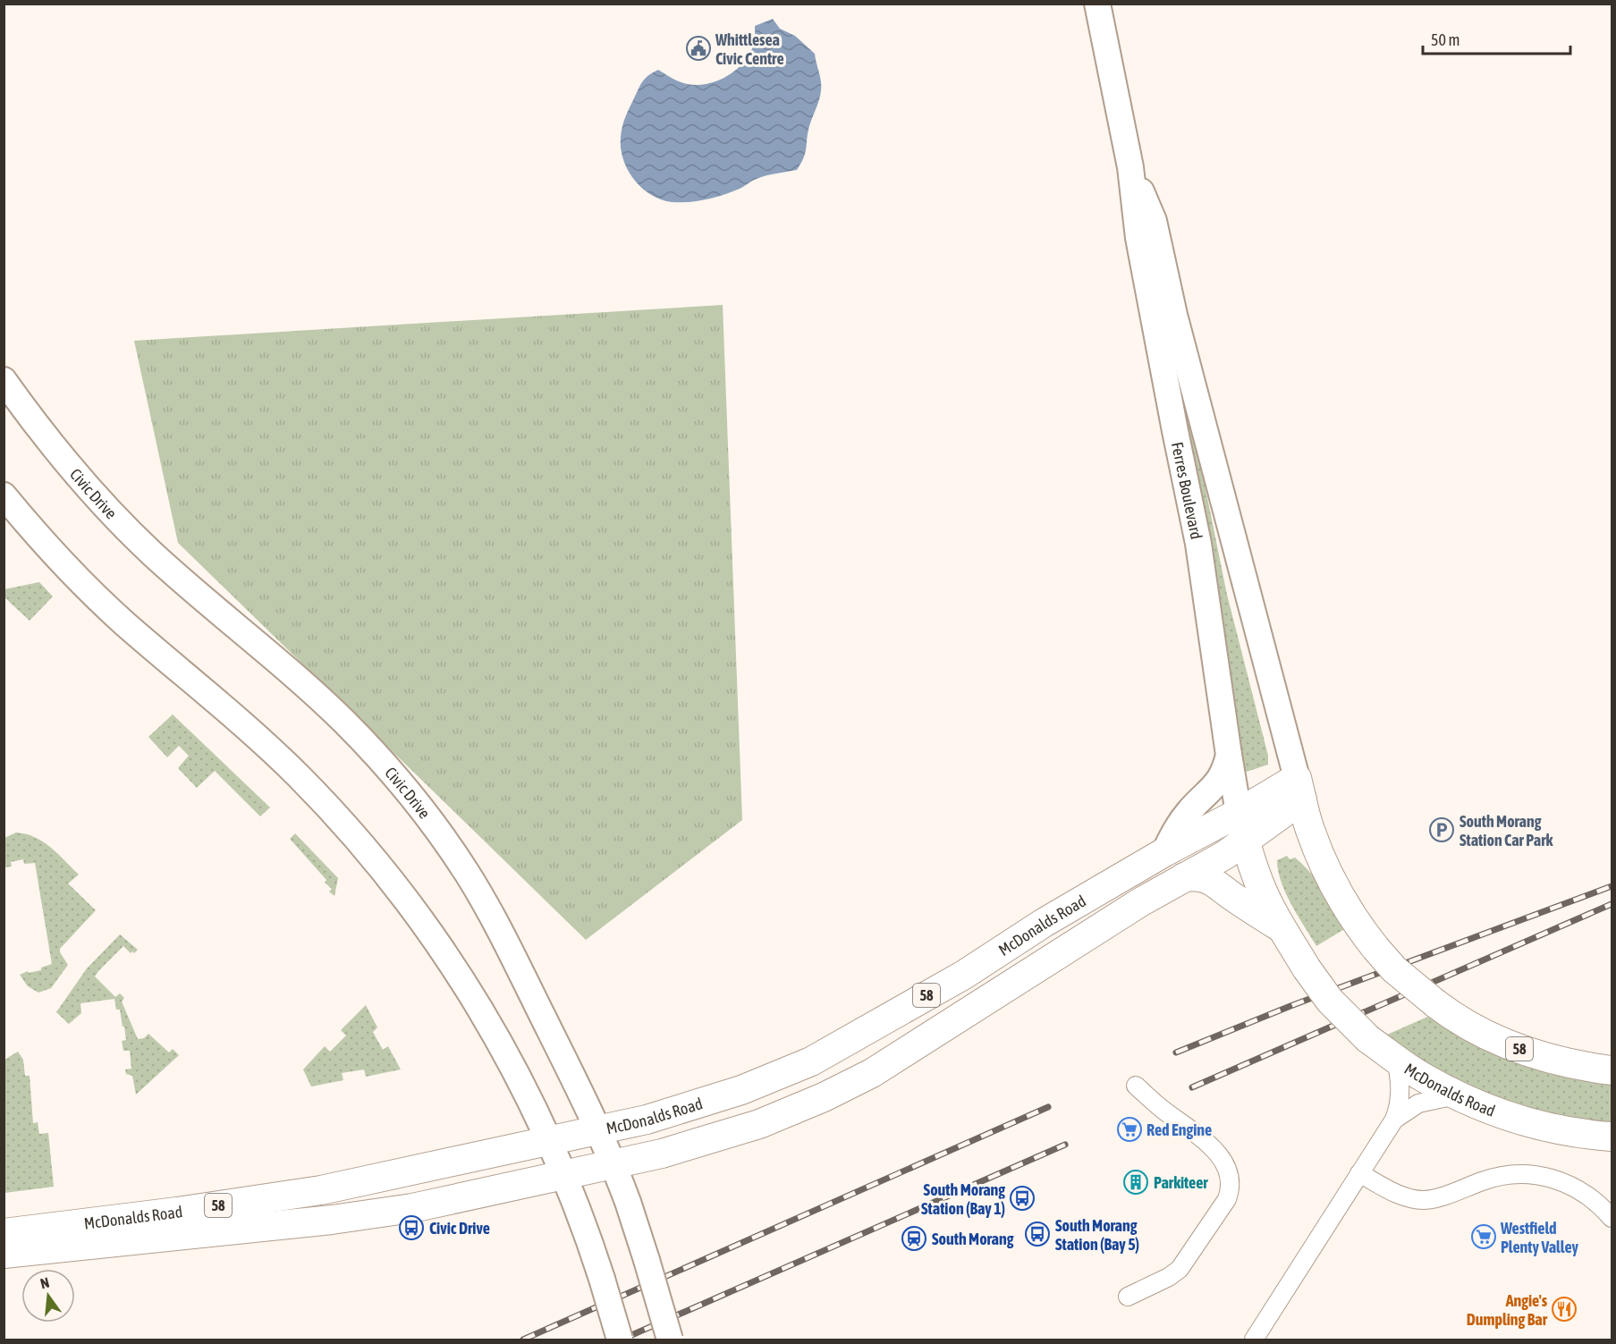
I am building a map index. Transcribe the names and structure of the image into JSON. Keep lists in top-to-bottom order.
{
  "streets": {
    "main road": [
      "Ferres Boulevard",
      "Civic Drive",
      "McDonalds Road",
      "58"
    ]
  },
  "crossings": [
    ["Ferres Boulevard", "McDonalds Road"],
    ["Ferres Boulevard", "58"],
    ["Civic Drive", "McDonalds Road"],
    ["McDonalds Road", "58"]
  ],
  "places": {
    "public building": ["Whittlesea Civic Centre"],
    "parking": ["South Morang Station Car Park"],
    "supermarket": ["Red Engine", "Westfield Plenty Valley"],
    "building": ["Parkiteer"],
    "bus stop": ["South Morang Station (Bay 1)", "Civic Drive", "South Morang Station (Bay 5)"],
    "station": ["South Morang"],
    "restaurant": ["Angie's Dumpling Bar"]
  },
  "scale_bar": "50 m",
  "north": "top"
}
